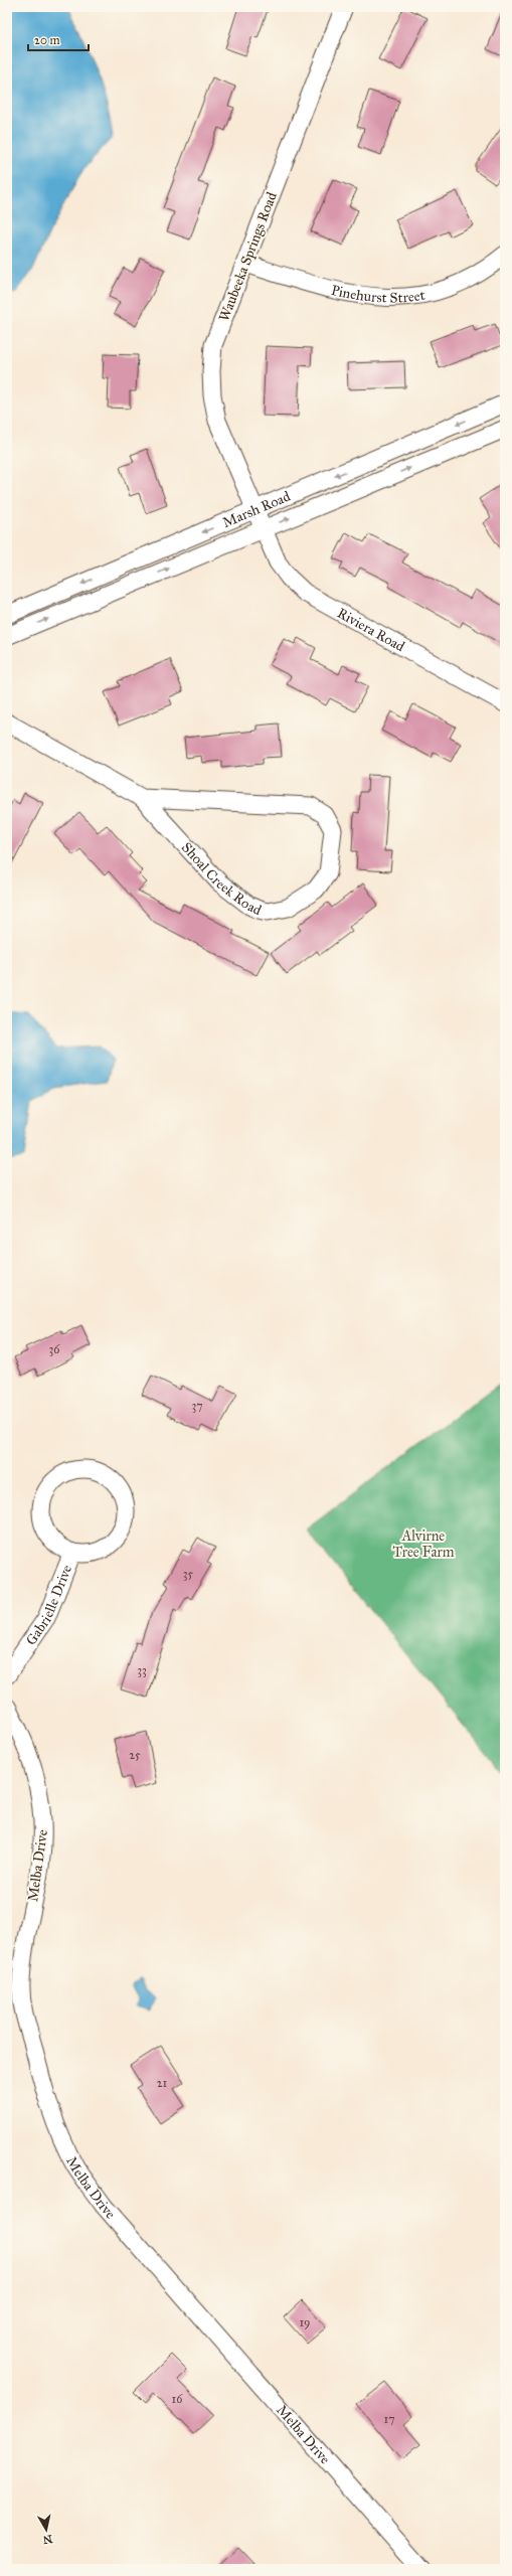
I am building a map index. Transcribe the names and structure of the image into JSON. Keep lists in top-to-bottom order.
{
  "streets": {
    "street": [
      "Waubeeka Springs Road",
      "Pinehurst Street",
      "Marsh Road",
      "Riviera Road",
      "Shoal Creek Road",
      "Gabrielle Drive",
      "Melba Drive"
    ]
  },
  "crossings": [
    ["Waubeeka Springs Road", "Pinehurst Street"],
    ["Waubeeka Springs Road", "Marsh Road"],
    ["Waubeeka Springs Road", "Riviera Road"],
    ["Marsh Road", "Riviera Road"]
  ],
  "parks": ["Alvirne Tree Farm"],
  "house_numbers": [
    "36",
    "37",
    "35",
    "33",
    "25",
    "21",
    "19",
    "16",
    "17"
  ],
  "scale_bar": "20 m",
  "north": "bottom"
}
